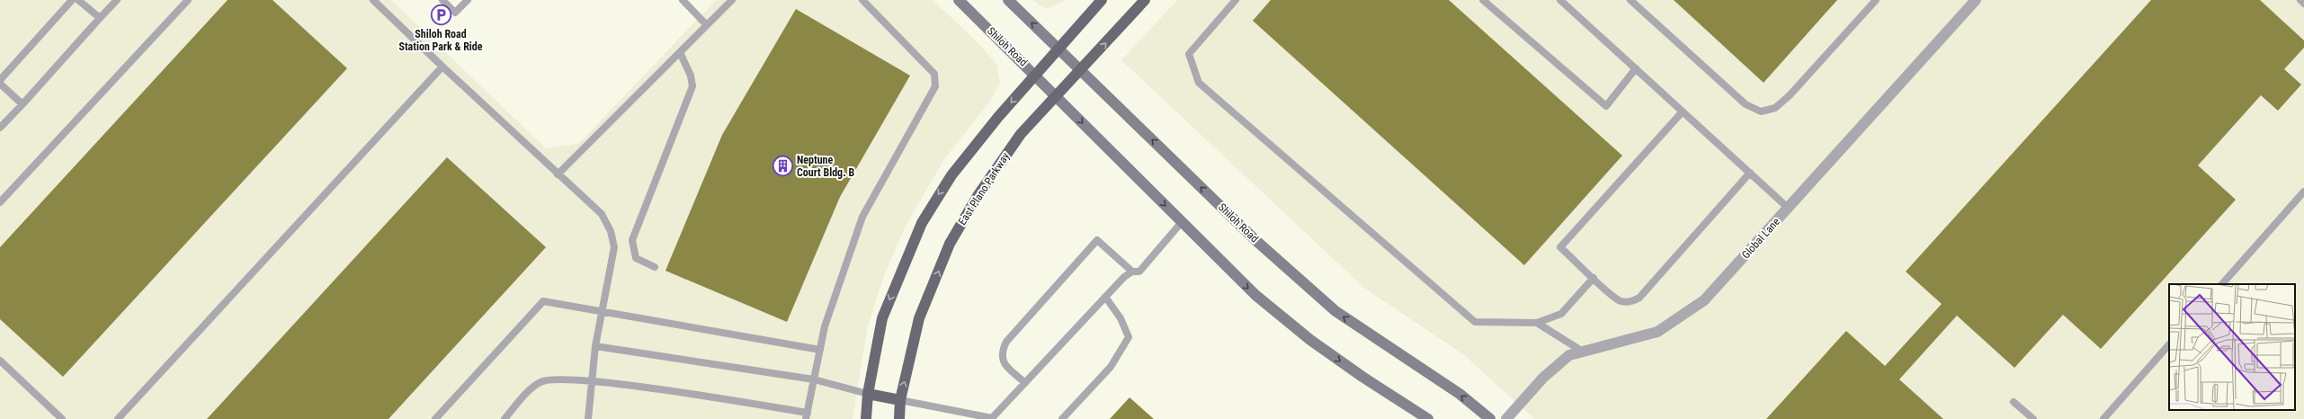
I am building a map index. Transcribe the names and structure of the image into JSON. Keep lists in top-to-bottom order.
{
  "streets": {
    "main road": ["Shiloh Road", "East Plano Parkway"],
    "street": ["Global Lane"]
  },
  "crossings": [
    ["Shiloh Road", "East Plano Parkway"]
  ],
  "places": {
    "parking": ["Shiloh Road Station Park & Ride"],
    "building": ["Neptune Court Bldg. B"]
  }
}
